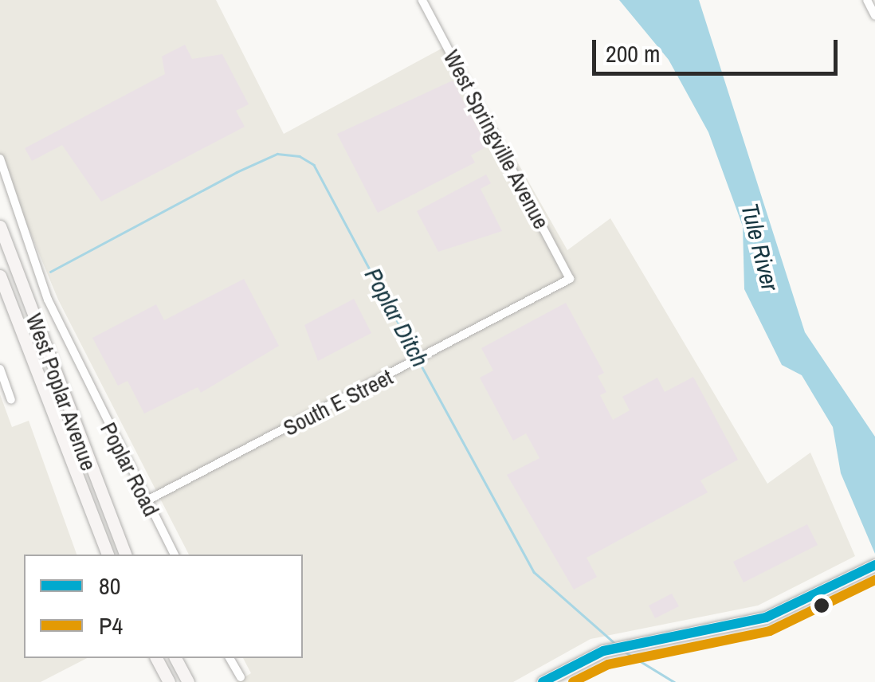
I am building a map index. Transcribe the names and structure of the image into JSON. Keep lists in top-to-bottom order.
{
  "streets": {
    "main road": ["West Poplar Avenue"],
    "street": ["West Springville Avenue", "South E Street", "Poplar Road"]
  },
  "crossings": [
    ["West Springville Avenue", "South E Street"],
    ["South E Street", "Poplar Road"]
  ],
  "water": ["Tule River", "Poplar Ditch"],
  "lines": ["transit line 80", "transit line P4"],
  "legend": ["80", "P4"],
  "scale_bar": "200 m"
}
